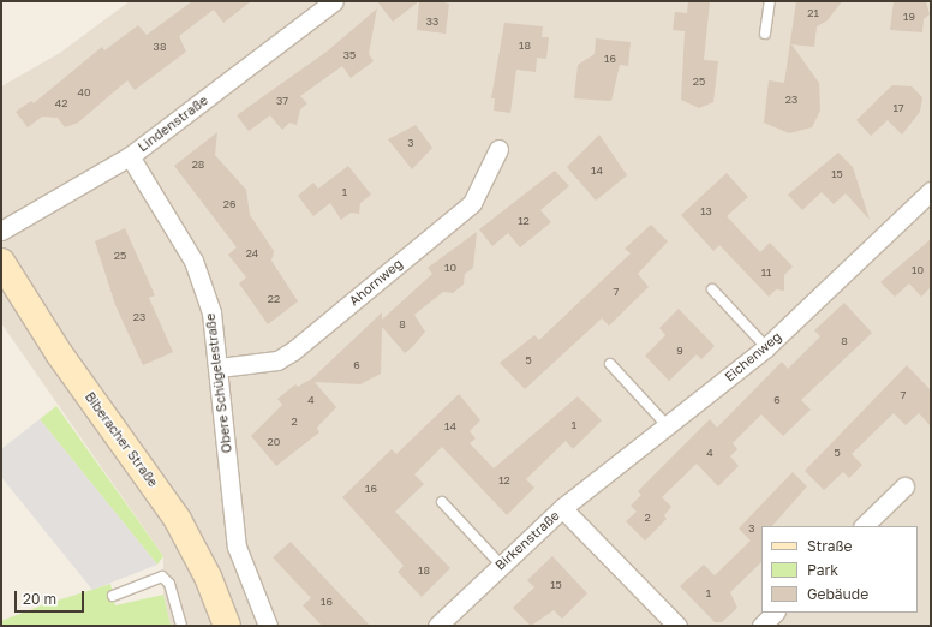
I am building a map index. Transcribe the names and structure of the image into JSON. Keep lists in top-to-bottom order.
{
  "streets": {
    "street": [
      "Lindenstraße",
      "Ahornweg",
      "Eichenweg",
      "Obere Schügelestraße",
      "Biberacher Straße",
      "Birkenstraße"
    ]
  },
  "crossings": [
    ["Lindenstraße", "Obere Schügelestraße"],
    ["Ahornweg", "Obere Schügelestraße"],
    ["Eichenweg", "Birkenstraße"]
  ],
  "house_numbers": [
    "21",
    "19",
    "33",
    "18",
    "38",
    "35",
    "16",
    "25",
    "40",
    "23",
    "37",
    "42",
    "17",
    "3",
    "28",
    "14",
    "15",
    "1",
    "26",
    "13",
    "12",
    "24",
    "25",
    "10",
    "10",
    "11",
    "7",
    "22",
    "23",
    "8",
    "8",
    "9",
    "5",
    "6",
    "7",
    "4",
    "6",
    "2",
    "1",
    "14",
    "20",
    "4",
    "5",
    "12",
    "16",
    "2",
    "3",
    "18",
    "15",
    "1",
    "16"
  ],
  "legend": ["Straße", "Park", "Gebäude"],
  "scale_bar": "20 m"
}
